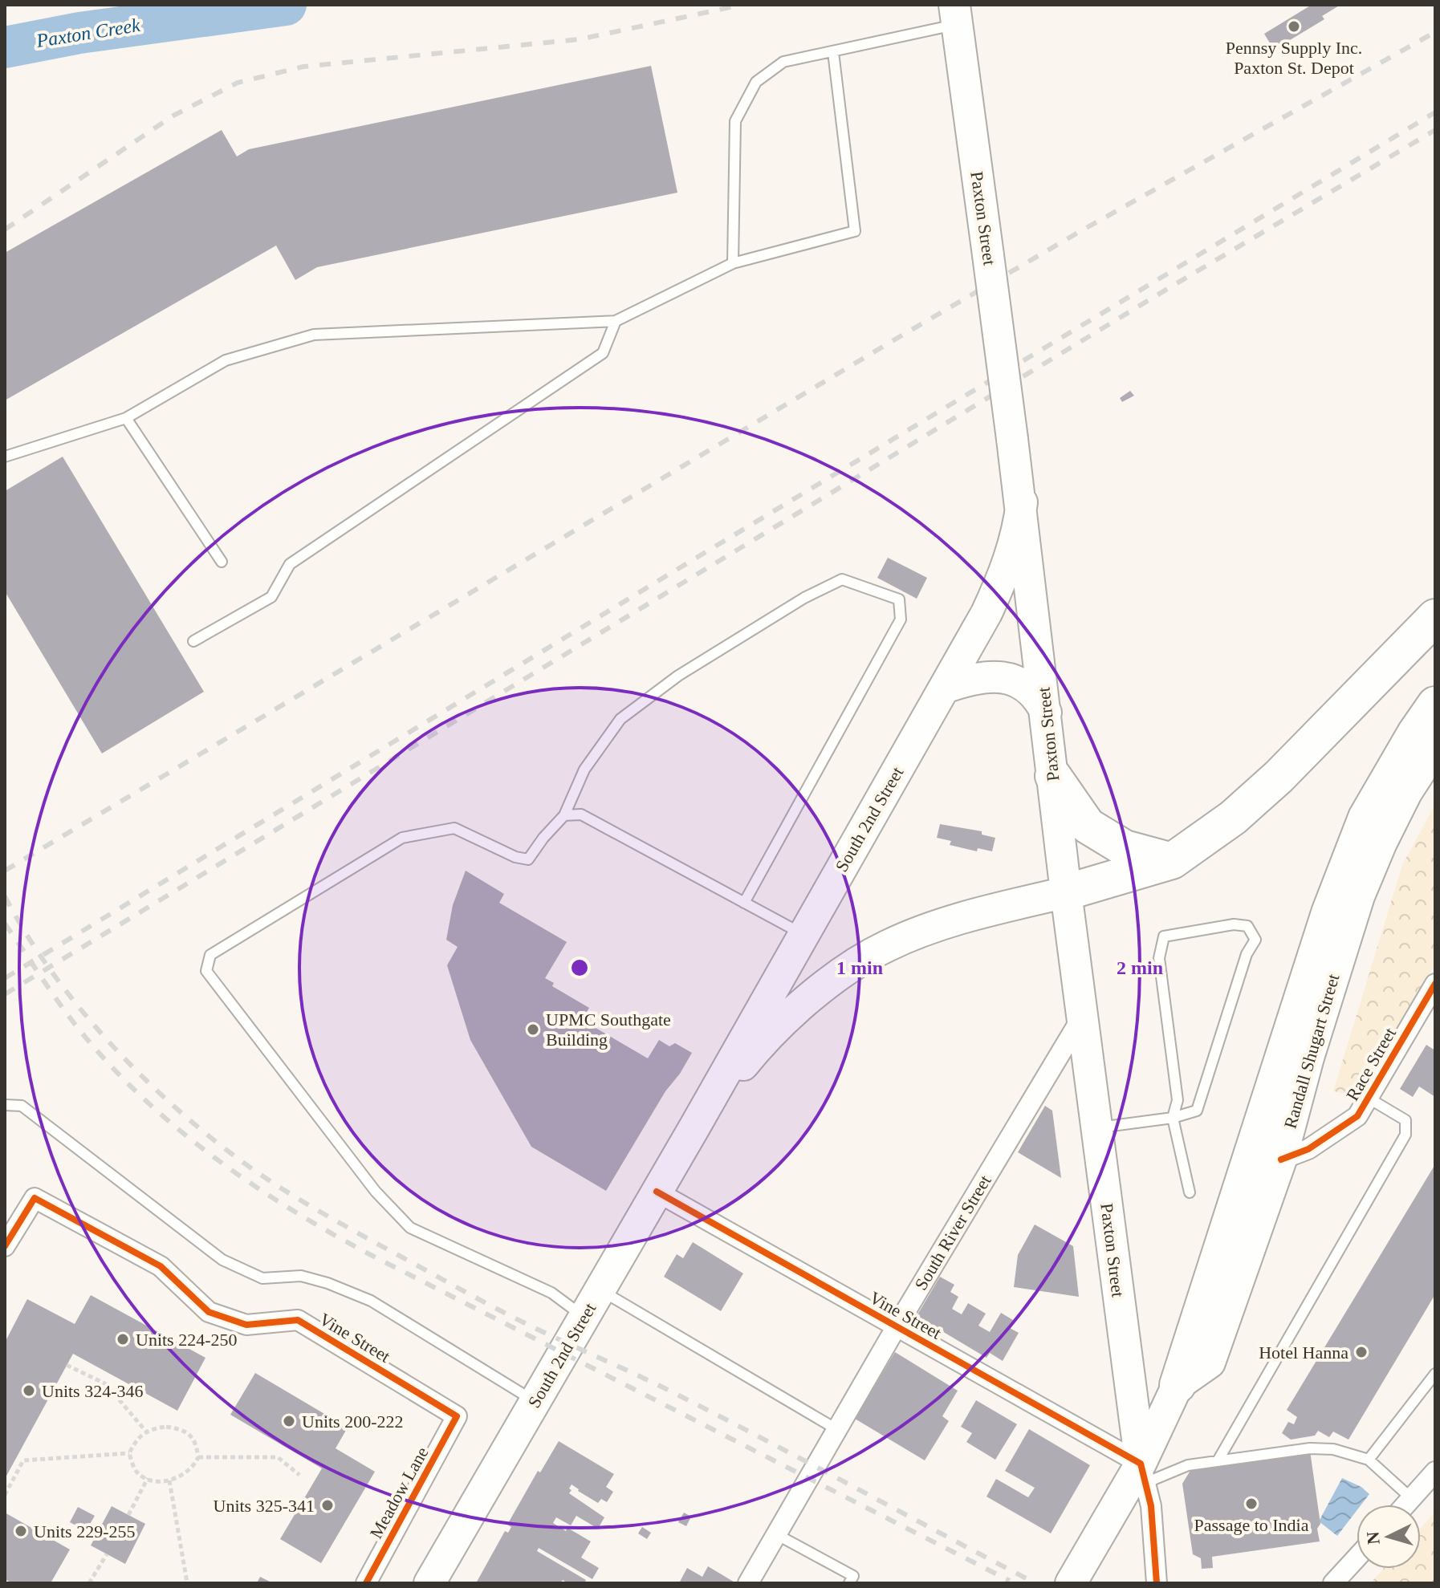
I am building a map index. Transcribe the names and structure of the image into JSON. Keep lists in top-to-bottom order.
{
  "streets": {
    "main road": ["Paxton Street", "South 2nd Street", "Randall Shugart Street"],
    "street": [
      "Race Street",
      "South River Street",
      "Vine Street",
      "Meadow Lane"
    ]
  },
  "crossings": [
    ["Paxton Street", "South 2nd Street"],
    ["Paxton Street", "South River Street"],
    ["Paxton Street", "Vine Street"],
    ["South 2nd Street", "Vine Street"],
    ["Randall Shugart Street", "Race Street"],
    ["South River Street", "Vine Street"],
    ["Vine Street", "Meadow Lane"]
  ],
  "water": ["Paxton Creek"],
  "places": [
    "Pennsy Supply Inc. Paxton St. Depot",
    "UPMC Southgate Building",
    "Units 224-250",
    "Hotel Hanna",
    "Units 324-346",
    "Units 200-222",
    "Passage to India",
    "Units 325-341",
    "Units 229-255"
  ],
  "north": "left",
  "rings": ["1 min", "2 min"]
}
